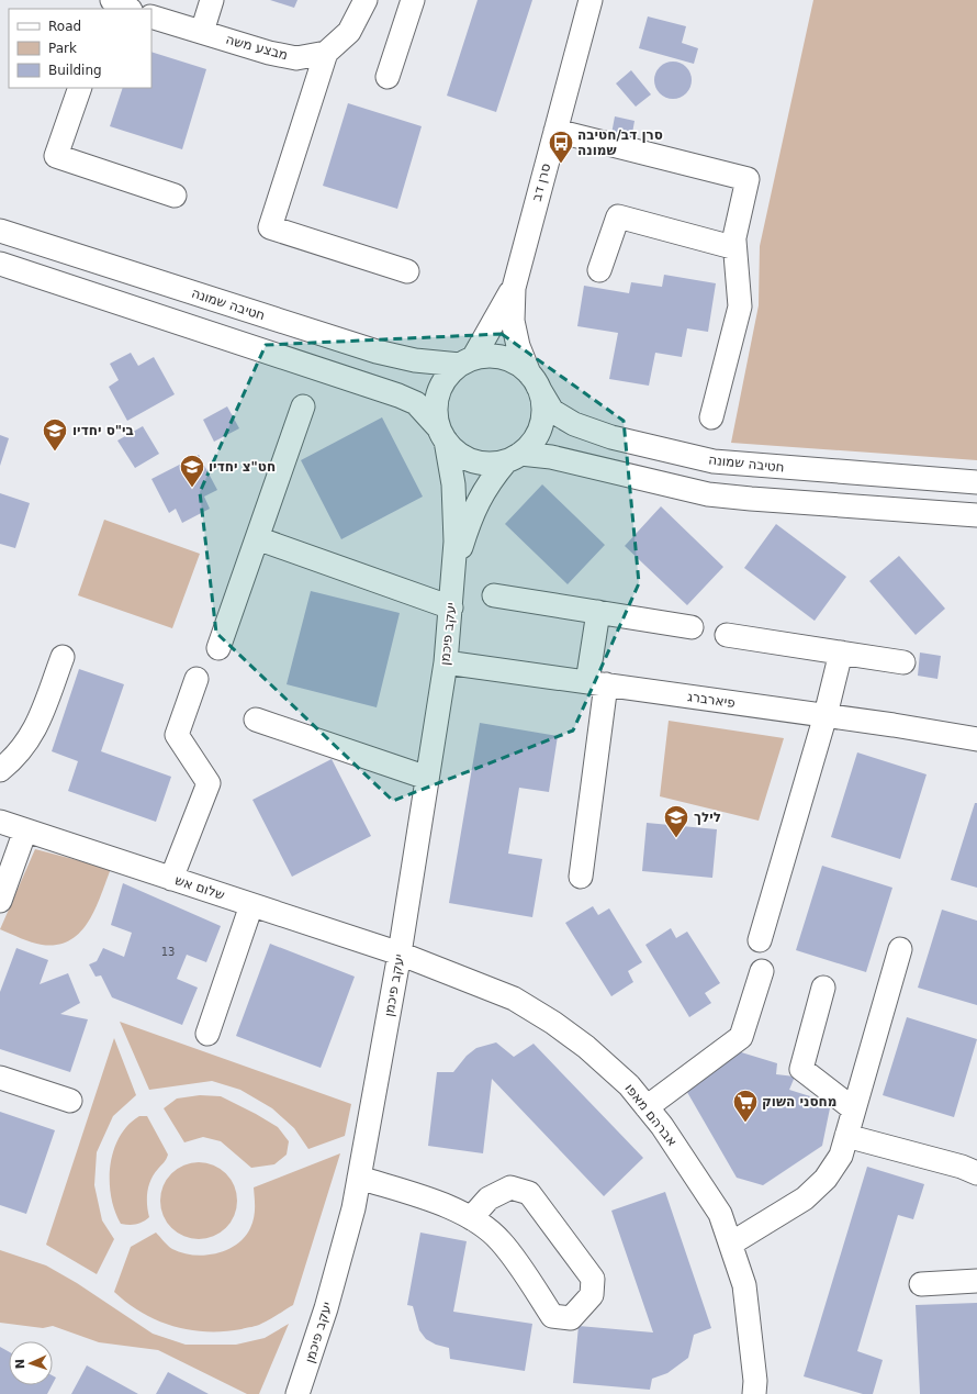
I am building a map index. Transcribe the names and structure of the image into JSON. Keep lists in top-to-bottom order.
{
  "streets": {
    "street": [
      "מבצע משה",
      "סרן דב",
      "חטיבה שמונה",
      "יעקב פיכמן",
      "פיארברג",
      "שלום אש",
      "אברהם מאפו"
    ]
  },
  "crossings": [
    ["סרן דב", "חטיבה שמונה"],
    ["סרן דב", "יעקב פיכמן"],
    ["חטיבה שמונה", "יעקב פיכמן"],
    ["יעקב פיכמן", "פיארברג"],
    ["יעקב פיכמן", "שלום אש"],
    ["יעקב פיכמן", "אברהם מאפו"],
    ["שלום אש", "אברהם מאפו"]
  ],
  "places": {
    "bus stop": ["סרן דב/חטיבה שמונה"],
    "school or university": ["בי\"ס יחדיו", "חט\"צ יחדיו", "לילך"],
    "supermarket": ["מחסני השוק"]
  },
  "house_numbers": ["13"],
  "legend": ["Road", "Park", "Building"],
  "north": "left"
}
